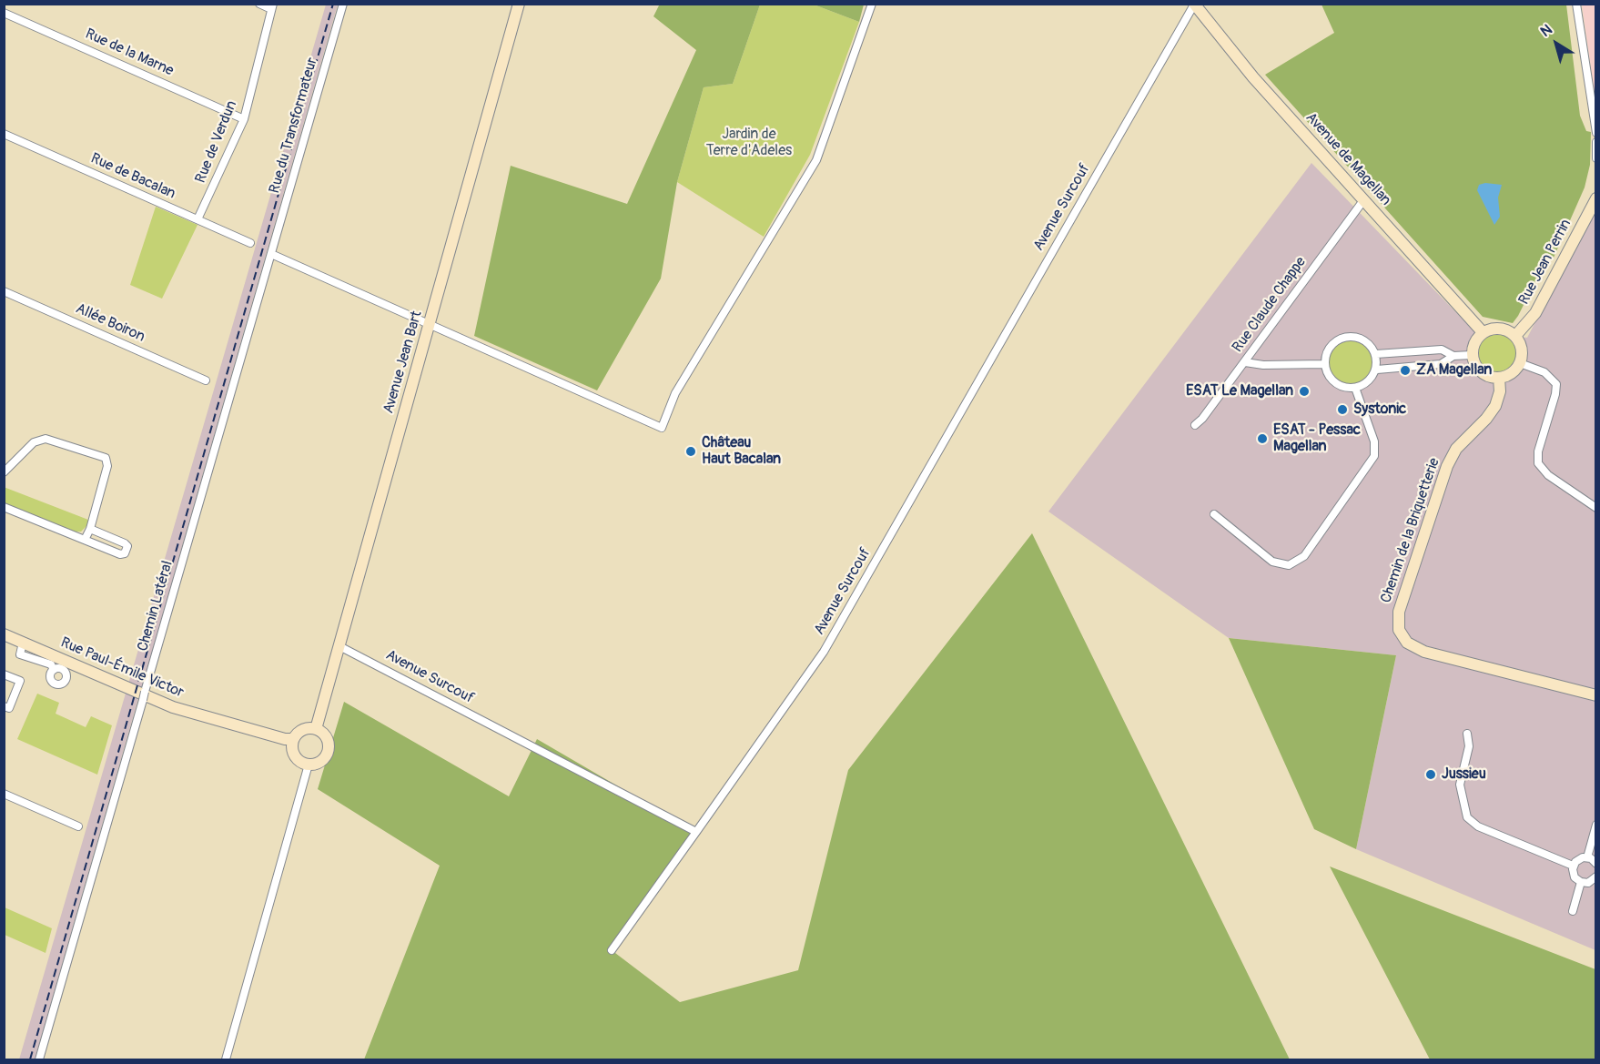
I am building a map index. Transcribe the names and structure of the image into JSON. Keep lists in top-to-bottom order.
{
  "streets": {
    "street": [
      "Rue de la Marne",
      "Rue du Transformateur",
      "Rue de Verdun",
      "Avenue de Magellan",
      "Rue de Bacalan",
      "Avenue Surcouf",
      "Rue Jean Perrin",
      "Rue Claude Chappe",
      "Allée Boiron",
      "Avenue Jean Bart",
      "Chemin de la Briquetterie",
      "Chemin Latéral",
      "Rue Paul-Émile Victor"
    ]
  },
  "crossings": [
    ["Rue de la Marne", "Rue de Verdun"],
    ["Rue du Transformateur", "Chemin Latéral"],
    ["Rue de Verdun", "Rue de Bacalan"],
    ["Avenue de Magellan", "Avenue Surcouf"],
    ["Avenue de Magellan", "Rue Jean Perrin"],
    ["Avenue de Magellan", "Rue Claude Chappe"],
    ["Avenue de Magellan", "Chemin de la Briquetterie"],
    ["Avenue Surcouf", "Avenue Jean Bart"],
    ["Rue Jean Perrin", "Chemin de la Briquetterie"],
    ["Avenue Jean Bart", "Rue Paul-Émile Victor"]
  ],
  "parks": ["Jardin de Terre d'Adeles"],
  "places": [
    "ZA Magellan",
    "ESAT Le Magellan",
    "Systonic",
    "ESAT - Pessac Magellan",
    "Château Haut Bacalan",
    "Jussieu"
  ],
  "north": "top left"
}
